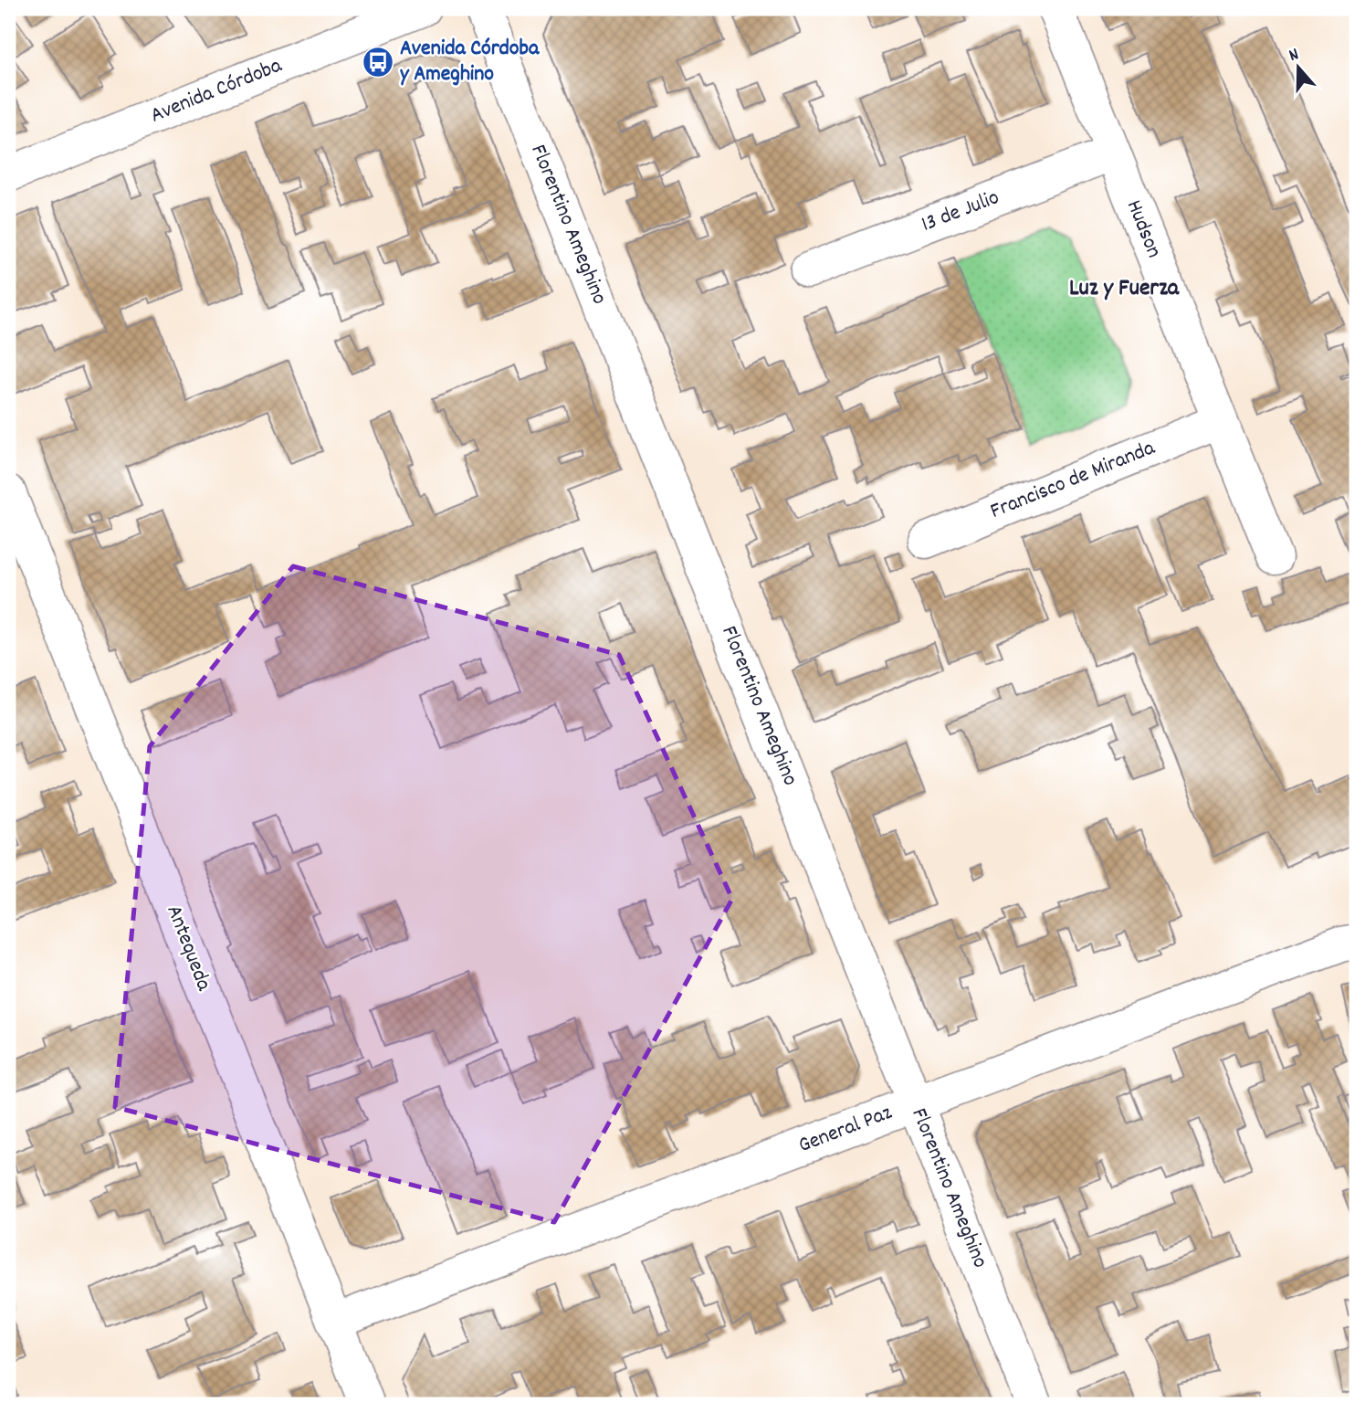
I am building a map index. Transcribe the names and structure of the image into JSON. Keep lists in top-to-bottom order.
{
  "streets": {
    "street": [
      "Avenida Córdoba",
      "13 de Julio",
      "Florentino Ameghino",
      "Hudson",
      "Francisco de Miranda",
      "Antequeda",
      "General Paz"
    ]
  },
  "crossings": [
    ["13 de Julio", "Hudson"],
    ["Florentino Ameghino", "General Paz"],
    ["Hudson", "Francisco de Miranda"],
    ["Antequeda", "General Paz"]
  ],
  "districts": ["Luz y Fuerza"],
  "places": {
    "bus stop": ["Avenida Córdoba y Ameghino"]
  },
  "north": "top"
}
